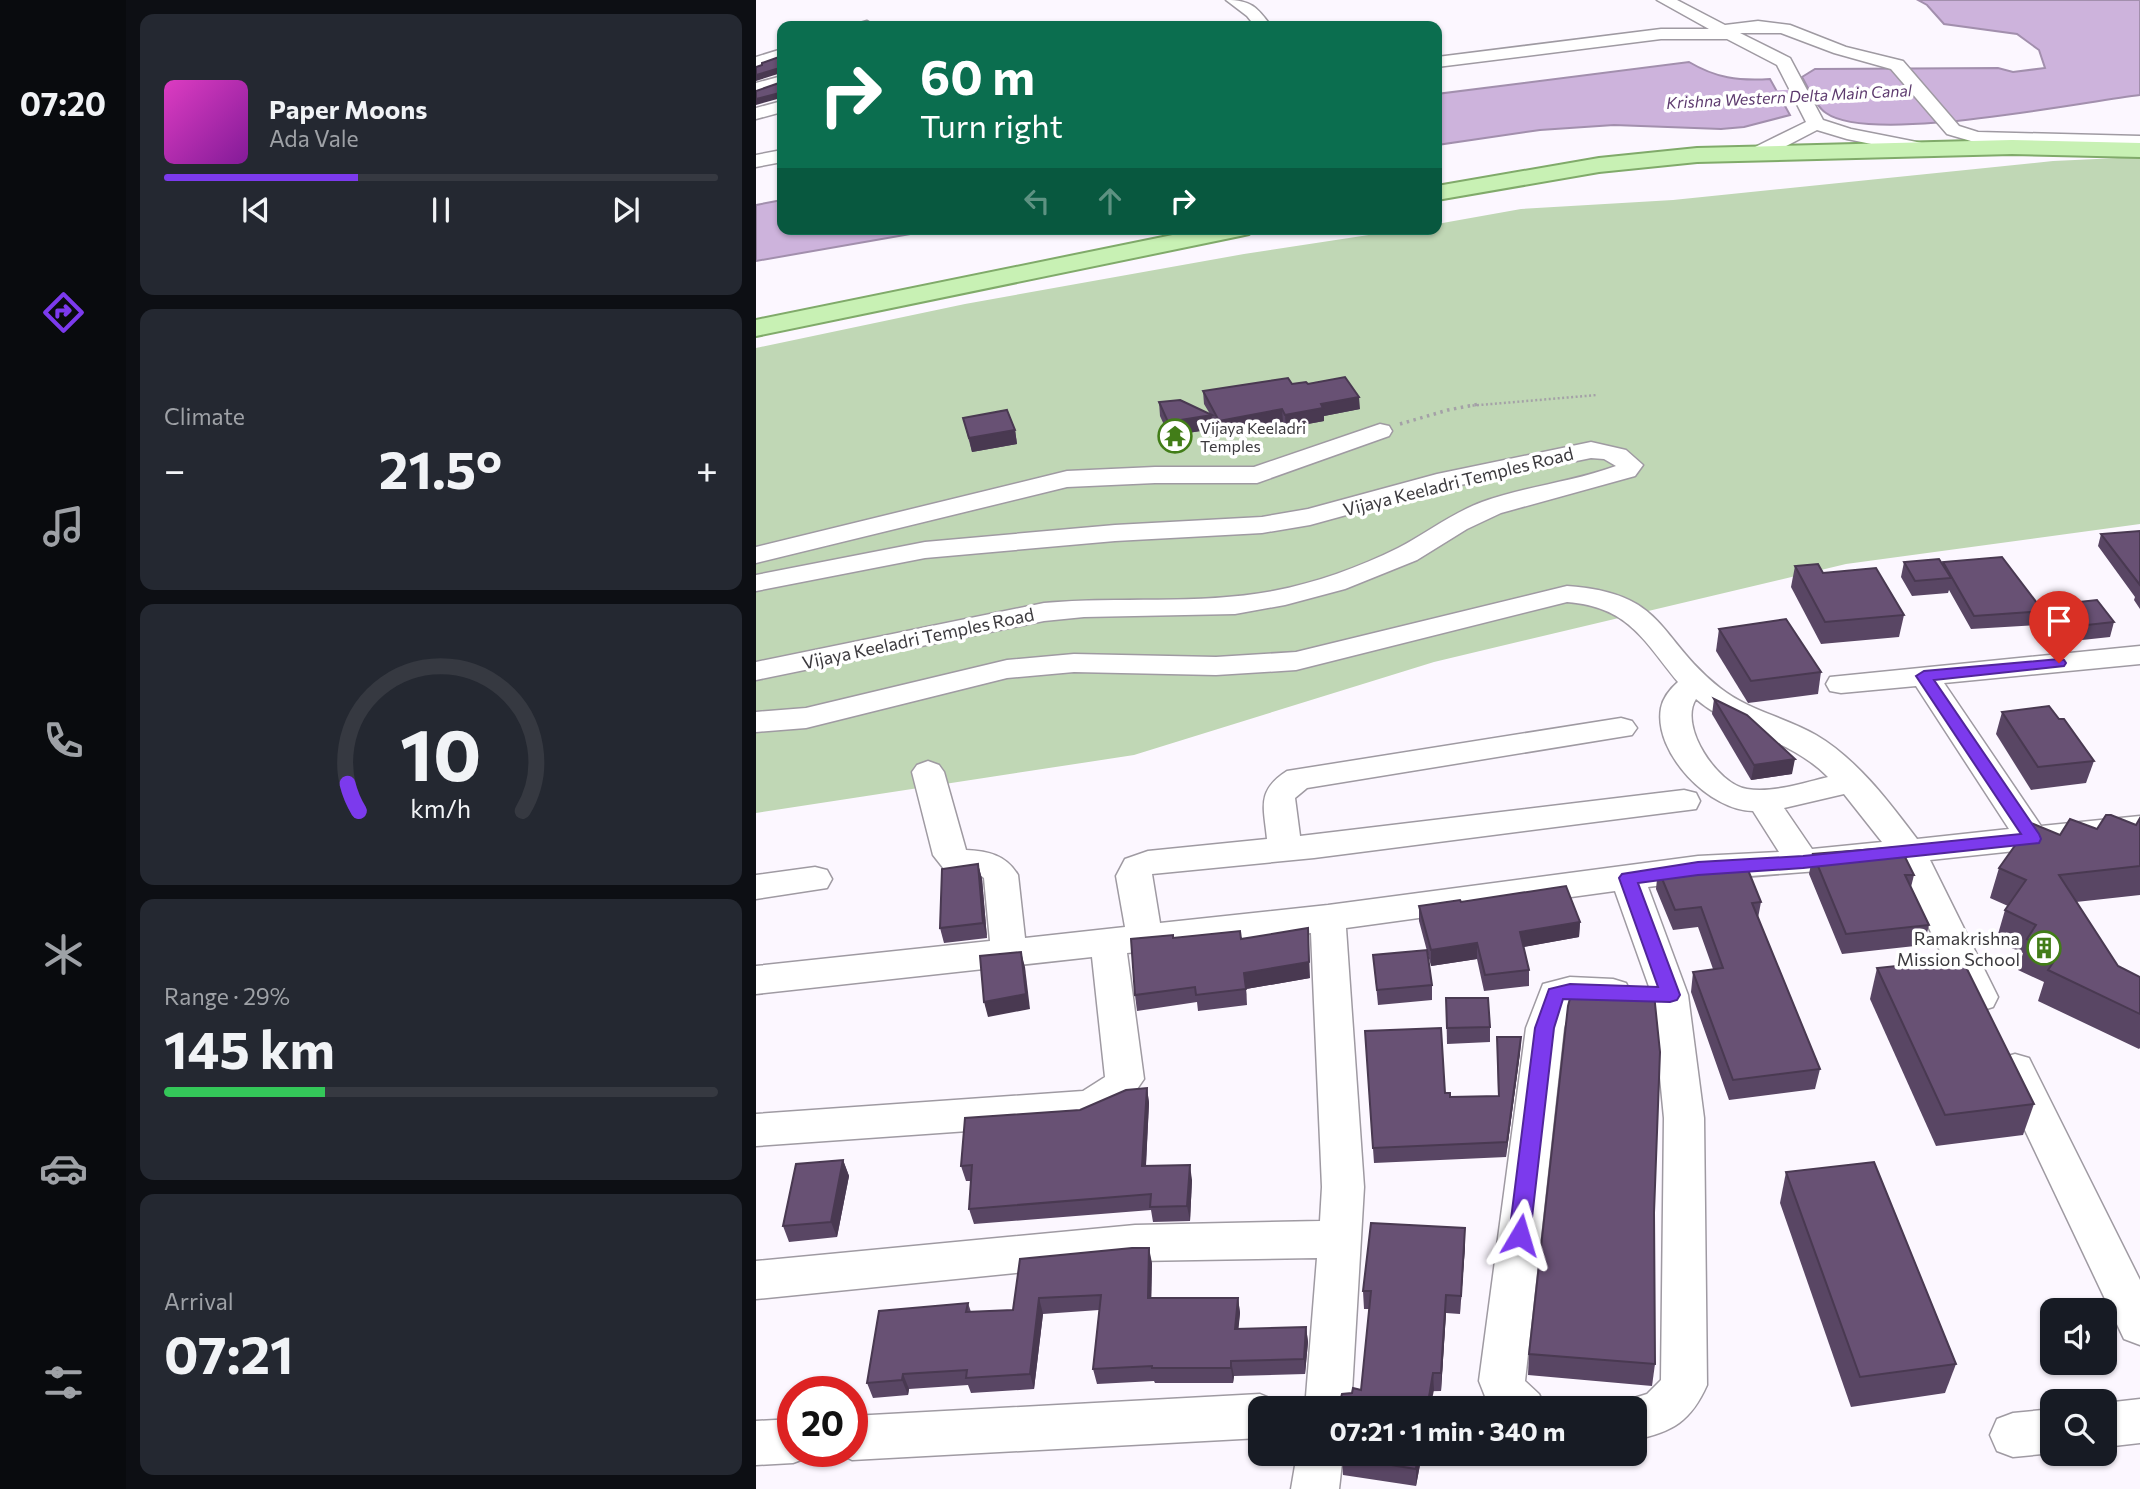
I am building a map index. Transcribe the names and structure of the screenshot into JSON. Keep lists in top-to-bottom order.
{
  "streets": {
    "street": ["Vijaya Keeladri Temples Road"]
  },
  "water": ["Krishna Western Delta Main Canal"],
  "places": {
    "temple": ["Vijaya Keeladri Temples"],
    "building": ["Ramakrishna Mission School"]
  },
  "page": {
    "tabs": "07:20",
    "turn": ["60 m", "Turn right"],
    "song": ["Paper Moons", "Ada Vale"],
    "tile": [
      "Climate",
      ["Range · 29%", "145 km"],
      ["Arrival", "07:21"]
    ],
    "heat": ["−", "21.5°", "+"],
    "limit": "20",
    "trip": "07:21 · 1 min · 340 m",
    "gauge": ["10", "km/h"]
  }
}
